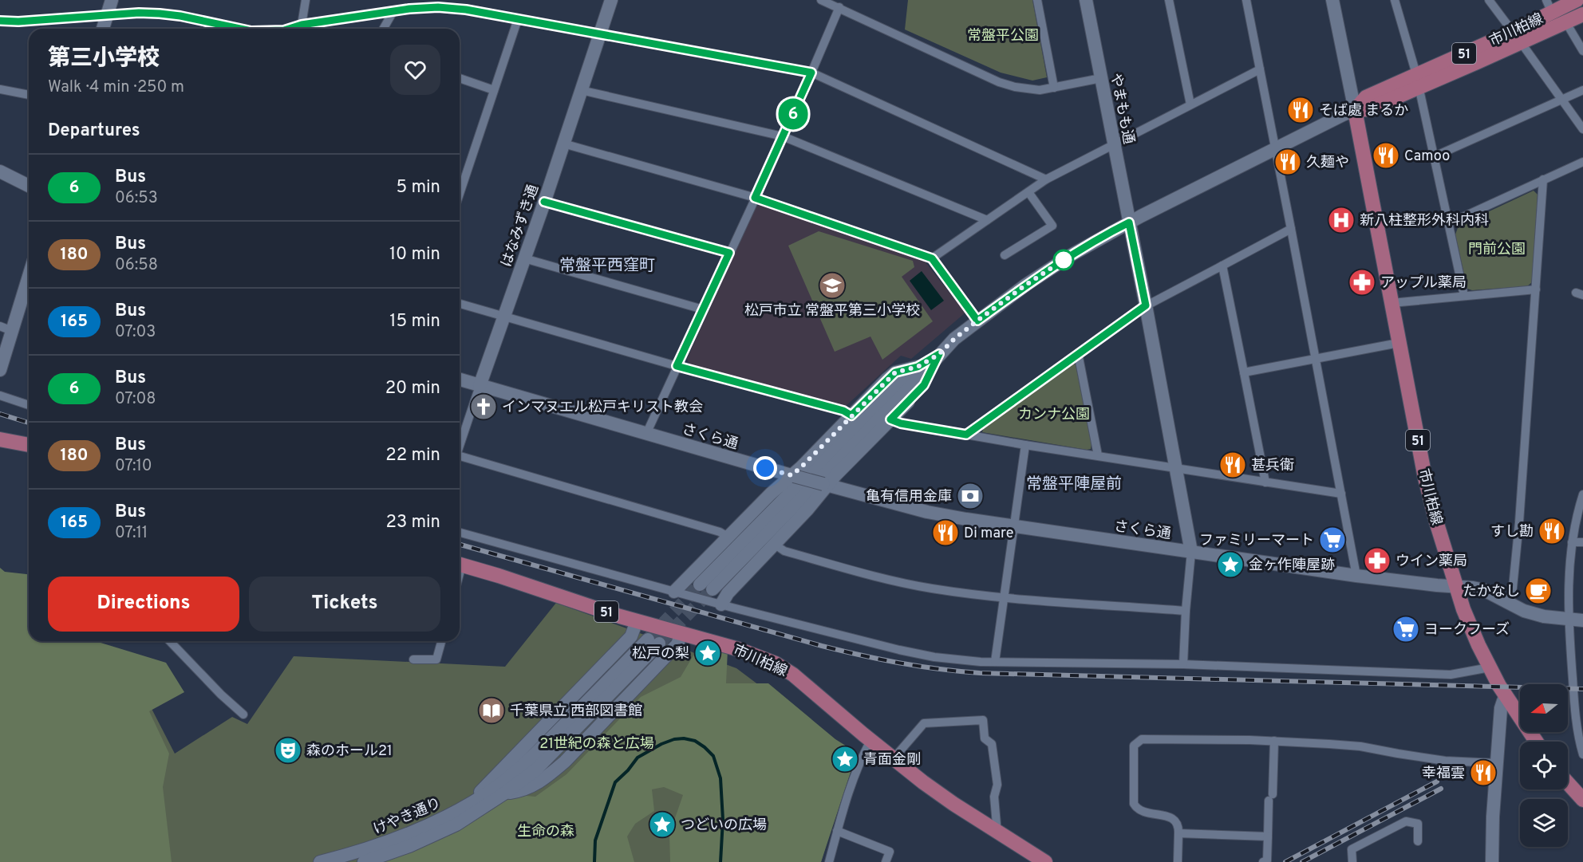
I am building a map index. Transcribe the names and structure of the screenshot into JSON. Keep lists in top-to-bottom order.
{
  "streets": {
    "main road": ["市川柏線", "51"],
    "street": [
      "やまもも通",
      "はなみずき通",
      "さくら通",
      "けやき通り"
    ]
  },
  "crossings": [
    ["市川柏線", "さくら通"],
    ["やまもも通", "さくら通"],
    ["はなみずき通", "さくら通"]
  ],
  "districts": ["常盤平西窪町", "常盤平陣屋前"],
  "parks": [
    "常盤平公園",
    "門前公園",
    "カンナ公園",
    "21世紀の森と広場",
    "生命の森"
  ],
  "places": {
    "restaurant": [
      "そば處 まるか",
      "Camoo",
      "久麺や",
      "甚兵衛",
      "すし勘",
      "Di mare",
      "幸福雲"
    ],
    "hospital": ["新八柱整形外科内科"],
    "pharmacy": ["アップル薬局", "ウイン薬局"],
    "school or university": ["松戸市立 常盤平第三小学校"],
    "church": ["インマヌエル松戸キリスト教会"],
    "bank": ["亀有信用金庫"],
    "supermarket": ["ファミリーマート", "ヨークフーズ"],
    "place": [
      "金ヶ作陣屋跡",
      "松戸の梨",
      "青面金剛",
      "つどいの広場"
    ],
    "cafe": ["たかなし"],
    "library": ["千葉県立 西部図書館"],
    "theatre": ["森のホール21"]
  },
  "lines": ["bus line 6"],
  "north": "left",
  "page": {
    "on_map": "6",
    "heading": [
      ["第三小学校", "Walk · 4 min · 250 m"],
      "Departures"
    ],
    "list": [
      {
        "mark": "6",
        "name": "Bus",
        "note": "06:53",
        "value": "5 min"
      },
      {
        "mark": "180",
        "name": "Bus",
        "note": "06:58",
        "value": "10 min"
      },
      {
        "mark": "165",
        "name": "Bus",
        "note": "07:03",
        "value": "15 min"
      },
      {
        "mark": "6",
        "name": "Bus",
        "note": "07:08",
        "value": "20 min"
      },
      {
        "mark": "180",
        "name": "Bus",
        "note": "07:10",
        "value": "22 min"
      },
      {
        "mark": "165",
        "name": "Bus",
        "note": "07:11",
        "value": "23 min"
      }
    ],
    "buttons": ["Directions", "Tickets"]
  }
}
